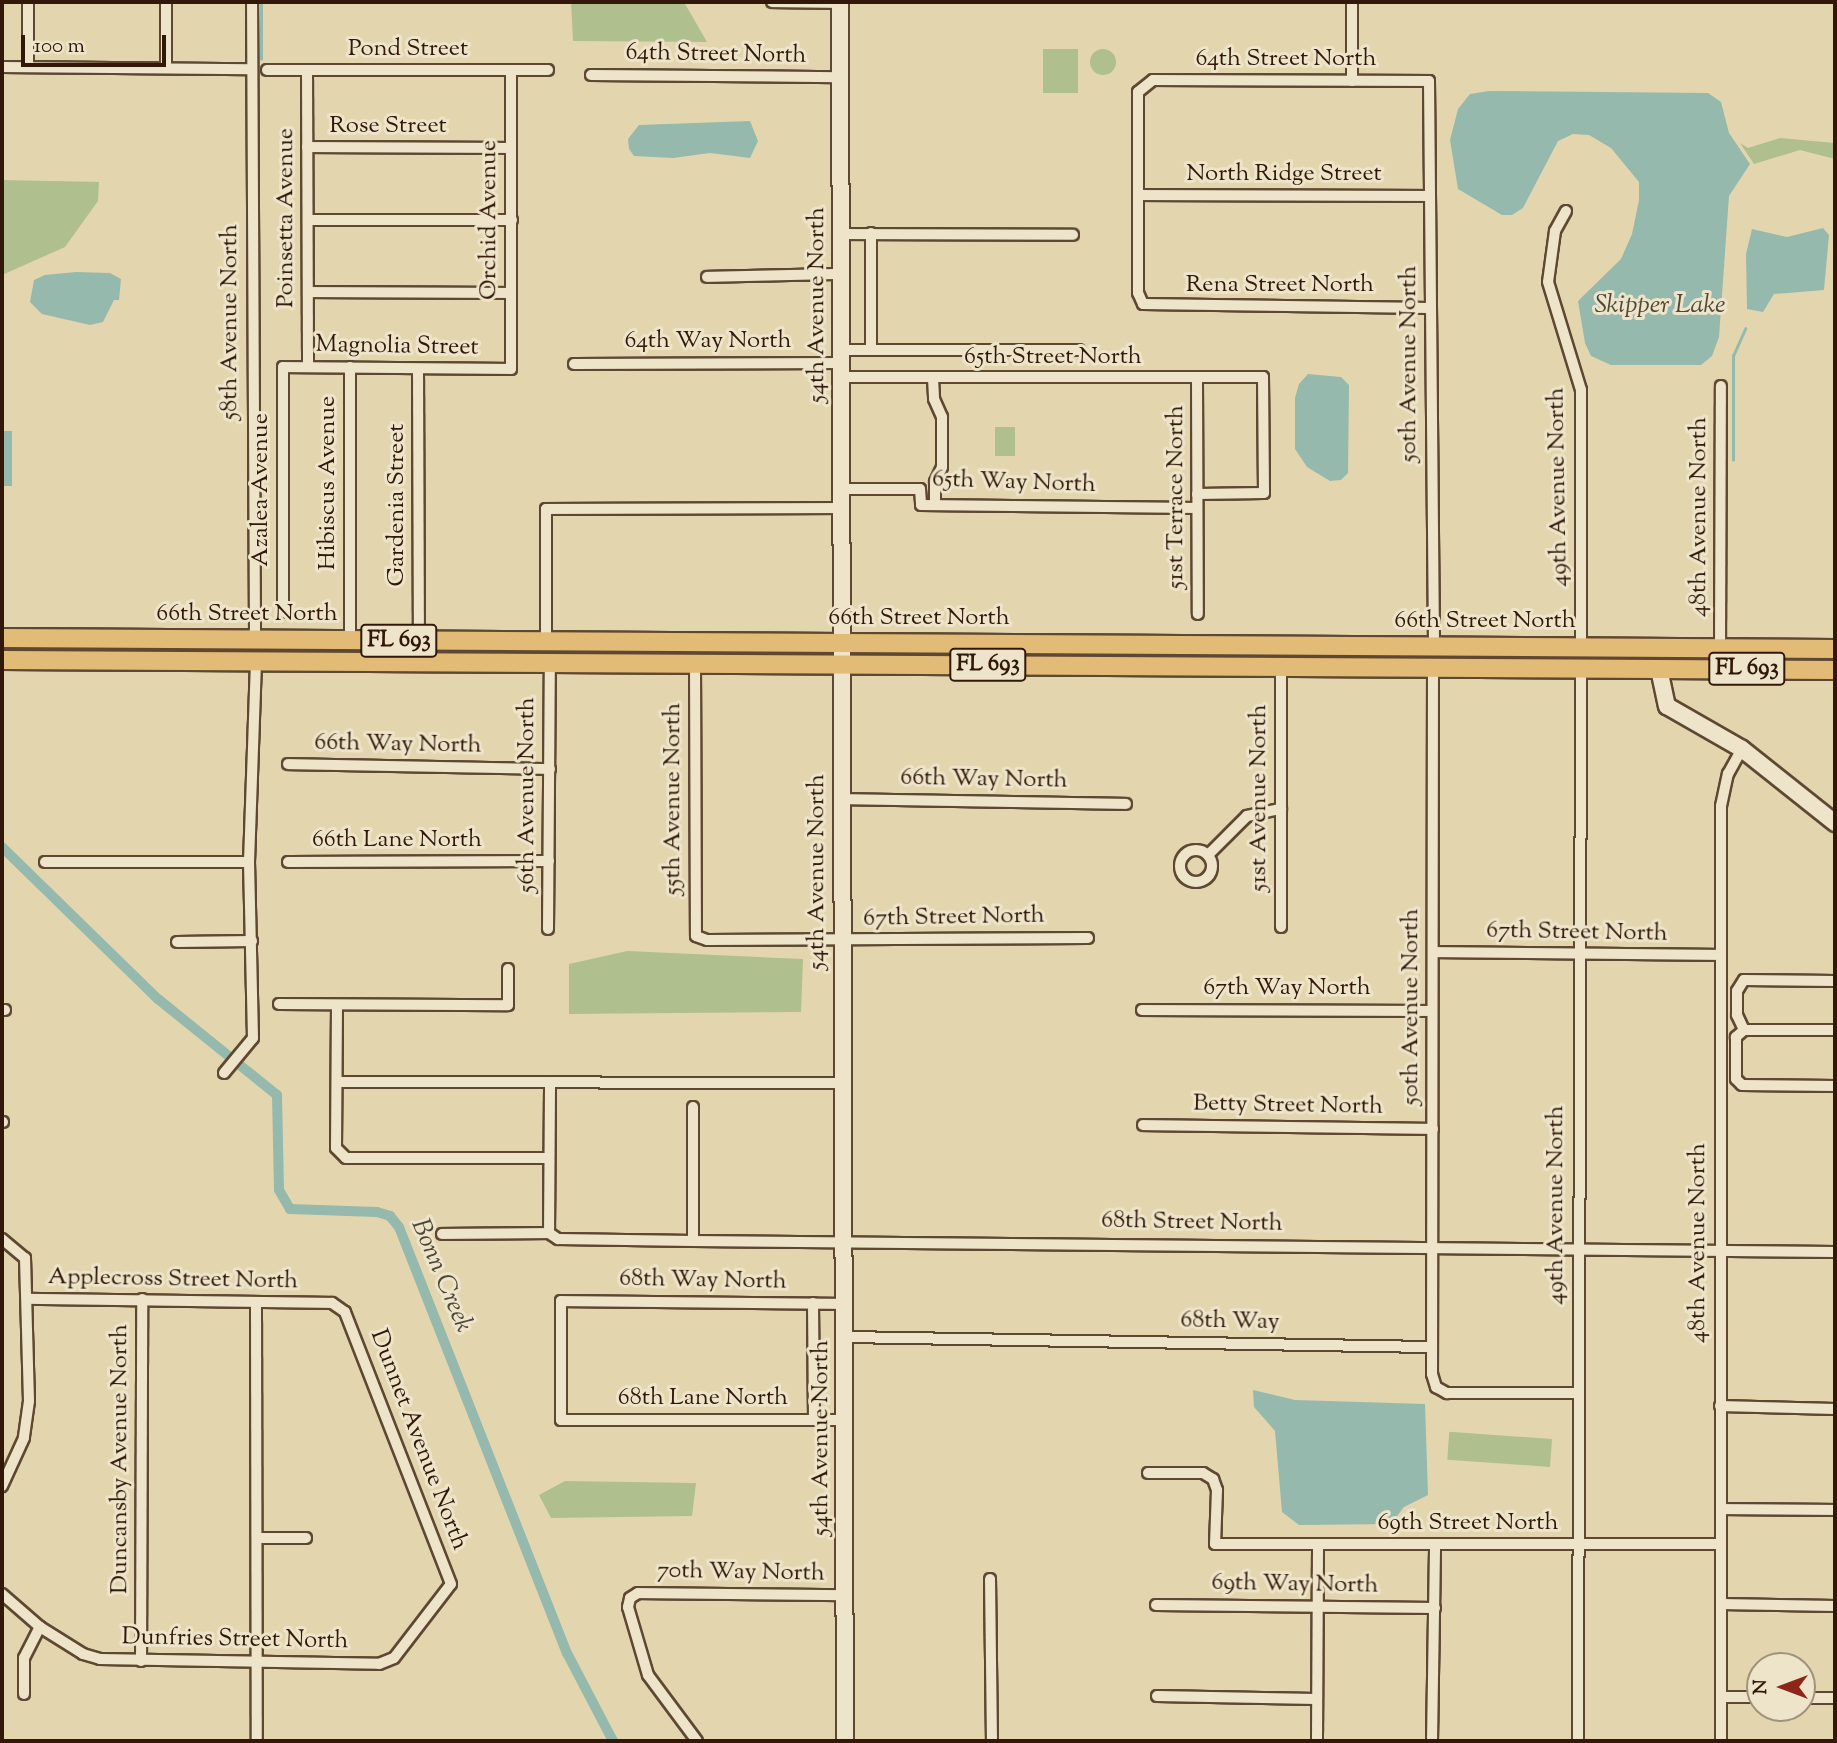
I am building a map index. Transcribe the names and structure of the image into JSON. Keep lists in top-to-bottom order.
{
  "streets": {
    "main road": ["54th Avenue North", "66th Street North", "FL 693"],
    "street": [
      "Pond Street",
      "64th Street North",
      "Rose Street",
      "North Ridge Street",
      "Poinsetta Avenue",
      "Orchid Avenue",
      "Rena Street North",
      "58th Avenue North",
      "64th Way North",
      "Magnolia Street",
      "65th Street North",
      "50th Avenue North",
      "Hibiscus Avenue",
      "65th Way North",
      "49th Avenue North",
      "Azalea Avenue",
      "51st Terrace North",
      "Gardenia Street",
      "48th Avenue North",
      "66th Way North",
      "56th Avenue North",
      "51st Avenue North",
      "55th Avenue North",
      "66th Lane North",
      "67th Street North",
      "67th Way North",
      "Betty Street North",
      "68th Street North",
      "Applecross Street North",
      "68th Way North",
      "68th Way",
      "68th Lane North",
      "Dunnet Avenue North",
      "Duncansby Avenue North",
      "69th Street North",
      "70th Way North",
      "69th Way North",
      "Dunfries Street North"
    ]
  },
  "crossings": [
    ["Pond Street", "Poinsetta Avenue"],
    ["Pond Street", "Orchid Avenue"],
    ["64th Street North", "North Ridge Street"],
    ["64th Street North", "Rena Street North"],
    ["64th Street North", "54th Avenue North"],
    ["64th Street North", "50th Avenue North"],
    ["Rose Street", "Poinsetta Avenue"],
    ["Rose Street", "Orchid Avenue"],
    ["North Ridge Street", "Rena Street North"],
    ["North Ridge Street", "50th Avenue North"],
    ["Poinsetta Avenue", "Magnolia Street"],
    ["Orchid Avenue", "Magnolia Street"],
    ["Rena Street North", "50th Avenue North"],
    ["54th Avenue North", "64th Way North"],
    ["54th Avenue North", "65th Street North"],
    ["54th Avenue North", "65th Way North"],
    ["54th Avenue North", "66th Street North"],
    ["54th Avenue North", "66th Way North"],
    ["54th Avenue North", "67th Street North"],
    ["54th Avenue North", "68th Street North"],
    ["54th Avenue North", "68th Way North"],
    ["54th Avenue North", "68th Way"],
    ["54th Avenue North", "68th Lane North"],
    ["54th Avenue North", "70th Way North"],
    ["58th Avenue North", "66th Street North"],
    ["64th Way North", "65th Street North"],
    ["Magnolia Street", "Hibiscus Avenue"],
    ["Magnolia Street", "Azalea Avenue"],
    ["Magnolia Street", "Gardenia Street"],
    ["65th Street North", "51st Terrace North"],
    ["50th Avenue North", "66th Street North"],
    ["50th Avenue North", "67th Street North"],
    ["50th Avenue North", "67th Way North"],
    ["50th Avenue North", "Betty Street North"],
    ["50th Avenue North", "68th Street North"],
    ["50th Avenue North", "68th Way"],
    ["Hibiscus Avenue", "66th Street North"],
    ["65th Way North", "51st Terrace North"],
    ["49th Avenue North", "66th Street North"],
    ["49th Avenue North", "67th Street North"],
    ["49th Avenue North", "68th Street North"],
    ["49th Avenue North", "69th Street North"],
    ["Gardenia Street", "66th Street North"],
    ["48th Avenue North", "66th Street North"],
    ["48th Avenue North", "67th Street North"],
    ["48th Avenue North", "68th Street North"],
    ["48th Avenue North", "69th Street North"],
    ["66th Street North", "56th Avenue North"],
    ["66th Street North", "51st Avenue North"],
    ["66th Street North", "55th Avenue North"],
    ["66th Way North", "56th Avenue North"],
    ["56th Avenue North", "66th Lane North"],
    ["55th Avenue North", "67th Street North"],
    ["Applecross Street North", "Dunnet Avenue North"],
    ["Applecross Street North", "Duncansby Avenue North"],
    ["68th Way North", "68th Lane North"],
    ["Dunnet Avenue North", "Dunfries Street North"],
    ["Duncansby Avenue North", "Dunfries Street North"]
  ],
  "water": ["Skipper Lake", "Bonn Creek"],
  "scale_bar": "100 m",
  "north": "left"
}
